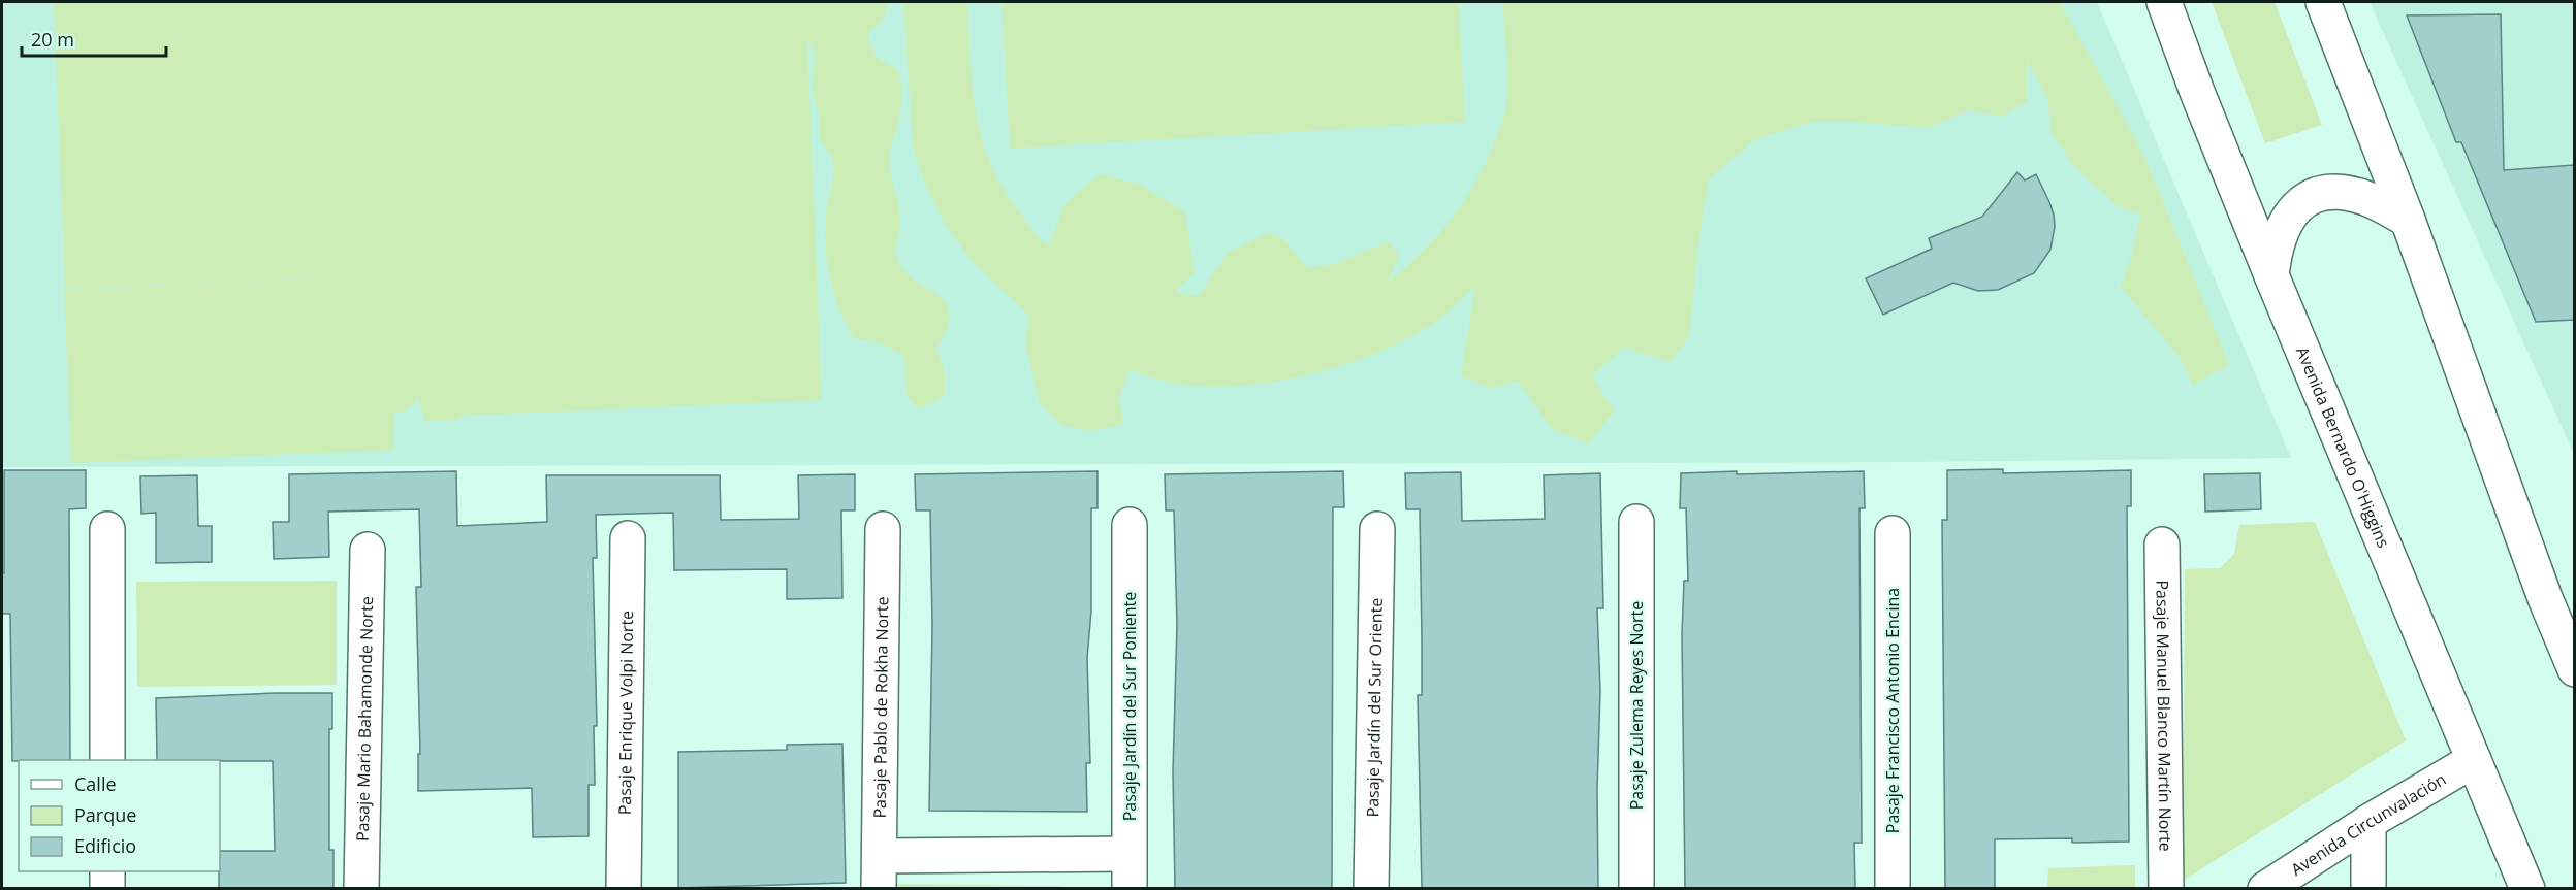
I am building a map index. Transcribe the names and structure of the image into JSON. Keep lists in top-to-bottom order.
{
  "streets": {
    "street": [
      "Avenida Bernardo O'Higgins",
      "Pasaje Zulema Reyes Norte",
      "Pasaje Jardín del Sur Poniente",
      "Pasaje Pablo de Rokha Norte",
      "Pasaje Jardín del Sur Oriente",
      "Pasaje Francisco Antonio Encina",
      "Pasaje Enrique Volpi Norte",
      "Pasaje Manuel Blanco Martín Norte",
      "Pasaje Mario Bahamonde Norte",
      "Avenida Circunvalación"
    ]
  },
  "crossings": [
    ["Avenida Bernardo O'Higgins", "Avenida Circunvalación"]
  ],
  "legend": ["Calle", "Parque", "Edificio"],
  "scale_bar": "20 m"
}
